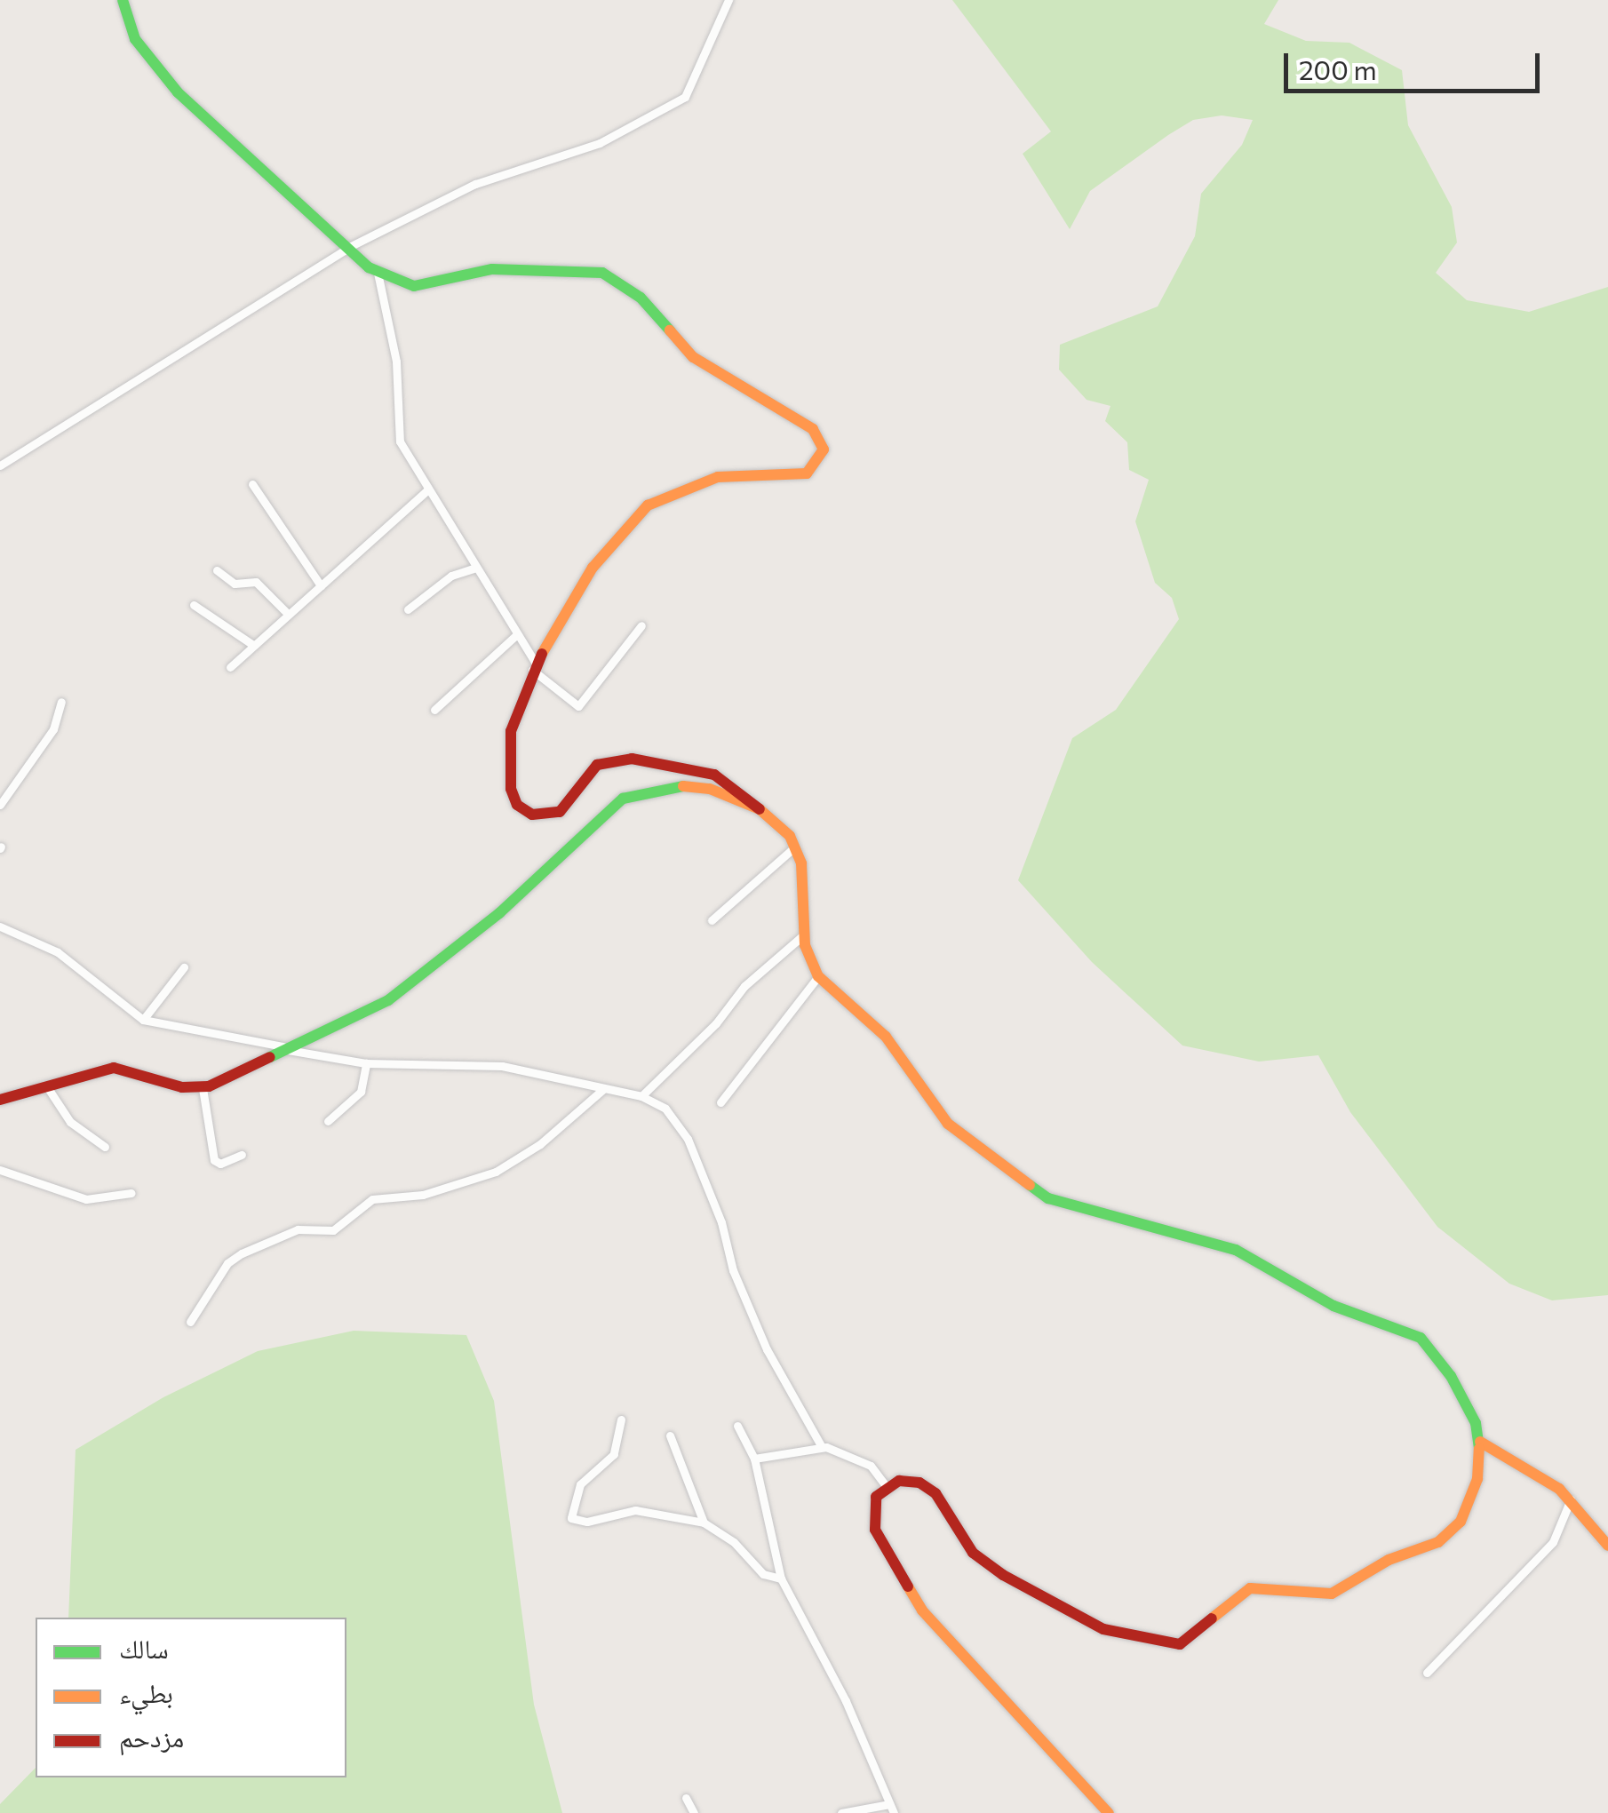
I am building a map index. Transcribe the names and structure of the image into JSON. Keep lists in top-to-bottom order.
{
  "legend": ["سالك", "بطيء", "مزدحم"],
  "scale_bar": "200 m"
}
